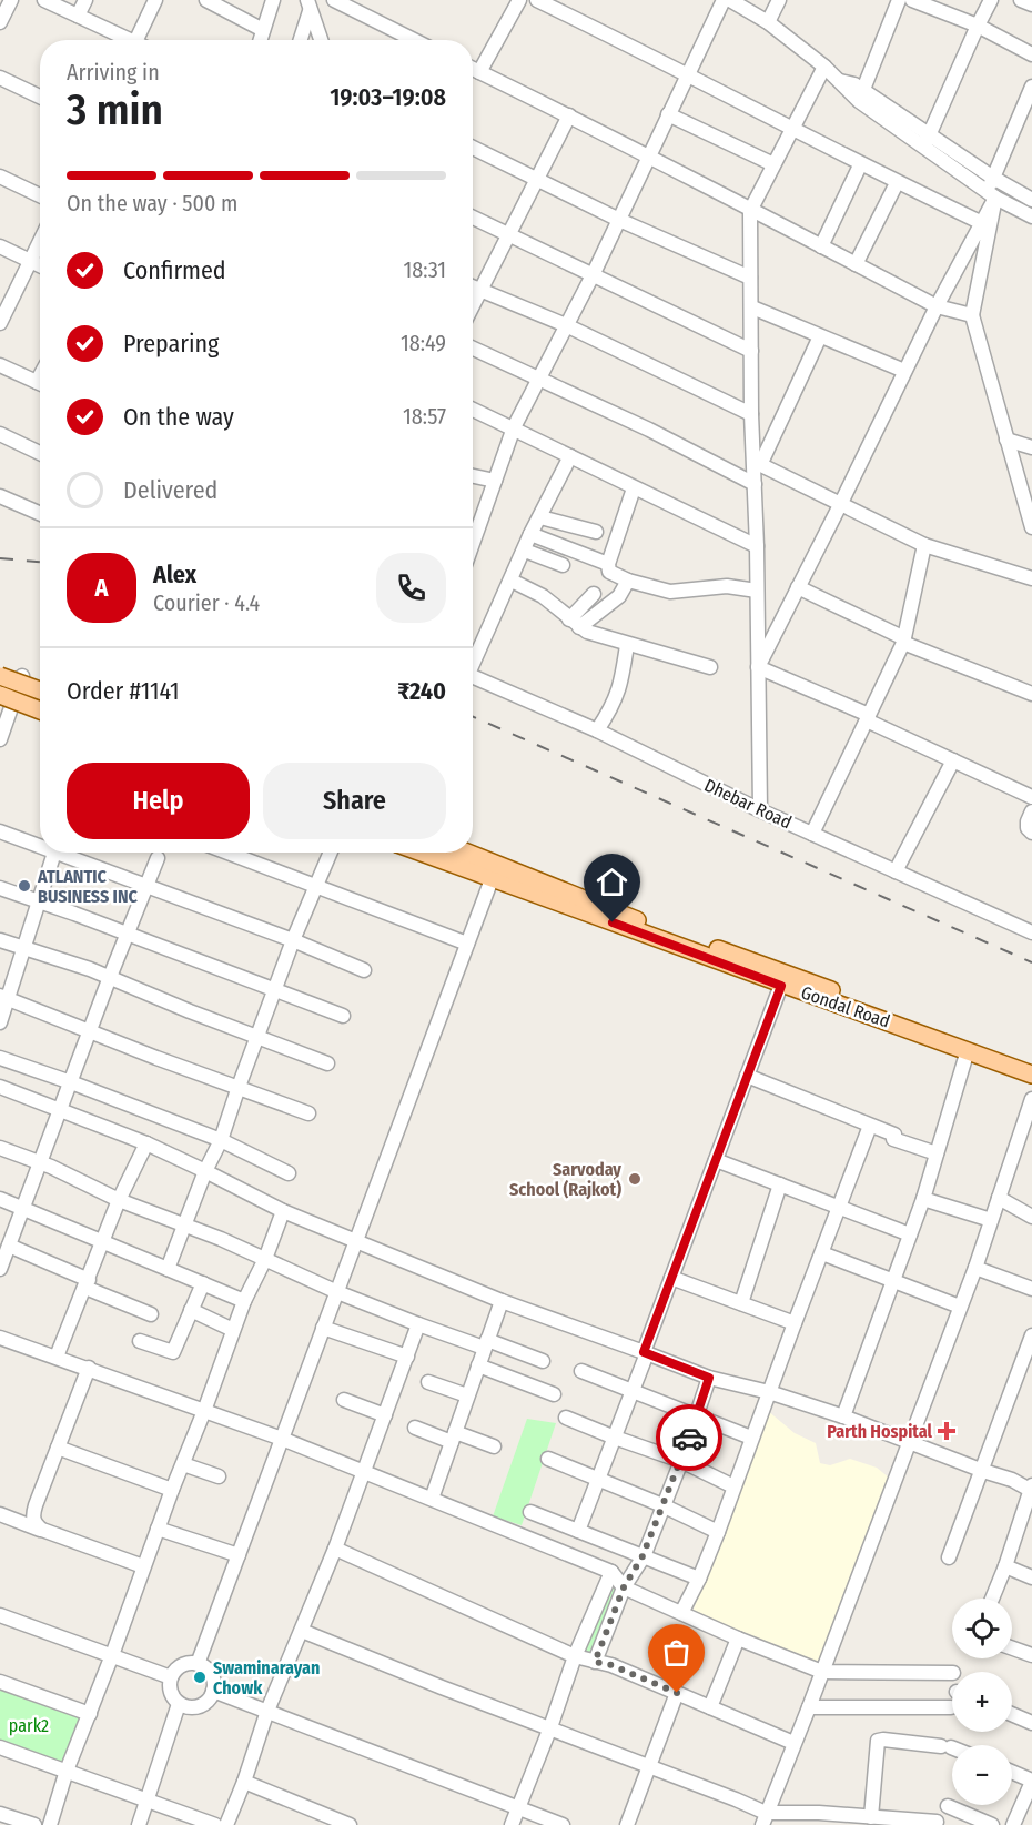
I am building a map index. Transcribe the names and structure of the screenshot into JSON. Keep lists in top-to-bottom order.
{
  "streets": {
    "main road": ["Gondal Road"],
    "street": ["Dhebar Road"]
  },
  "parks": ["park2"],
  "places": {
    "other": ["ATLANTIC BUSINESS INC", "Sarvoday School (Rajkot)", "Swaminarayan Chowk"],
    "health": ["Parth Hospital"]
  },
  "page": {
    "heading": ["3 min", "Arriving in", "19:03–19:08"],
    "panel": [
      "Alex",
      "Courier · 4.4",
      "Order #1141",
      "₹240"
    ],
    "bar": "On the way · 500 m",
    "list": [
      ["Confirmed", "18:31"],
      ["Preparing", "18:49"],
      ["On the way", "18:57"],
      "Delivered"
    ],
    "round": "A",
    "buttons": ["Help", "Share"],
    "map_buttons": ["+", "−"]
  }
}
